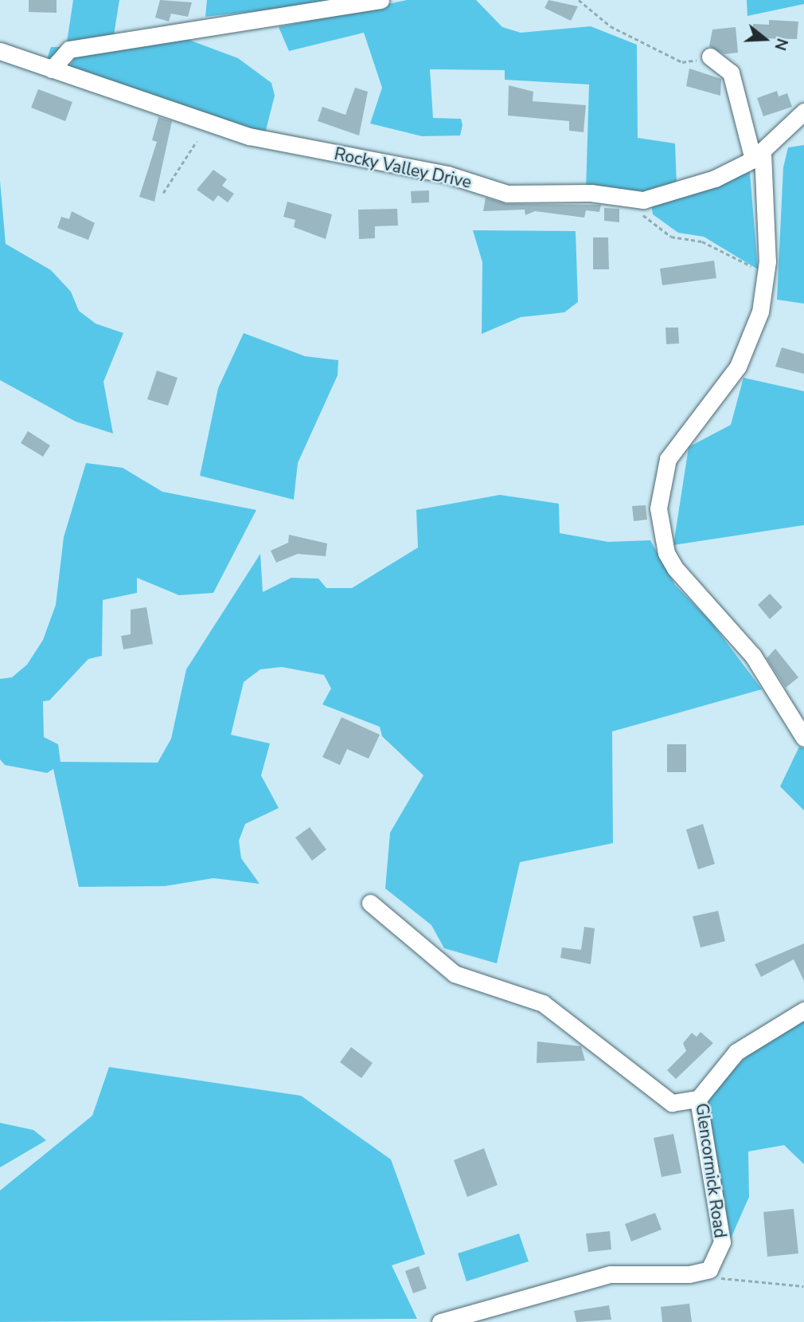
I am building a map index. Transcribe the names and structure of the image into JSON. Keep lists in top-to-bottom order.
{
  "streets": {
    "street": ["Rocky Valley Drive", "Glencormick Road"]
  },
  "north": "right"
}
